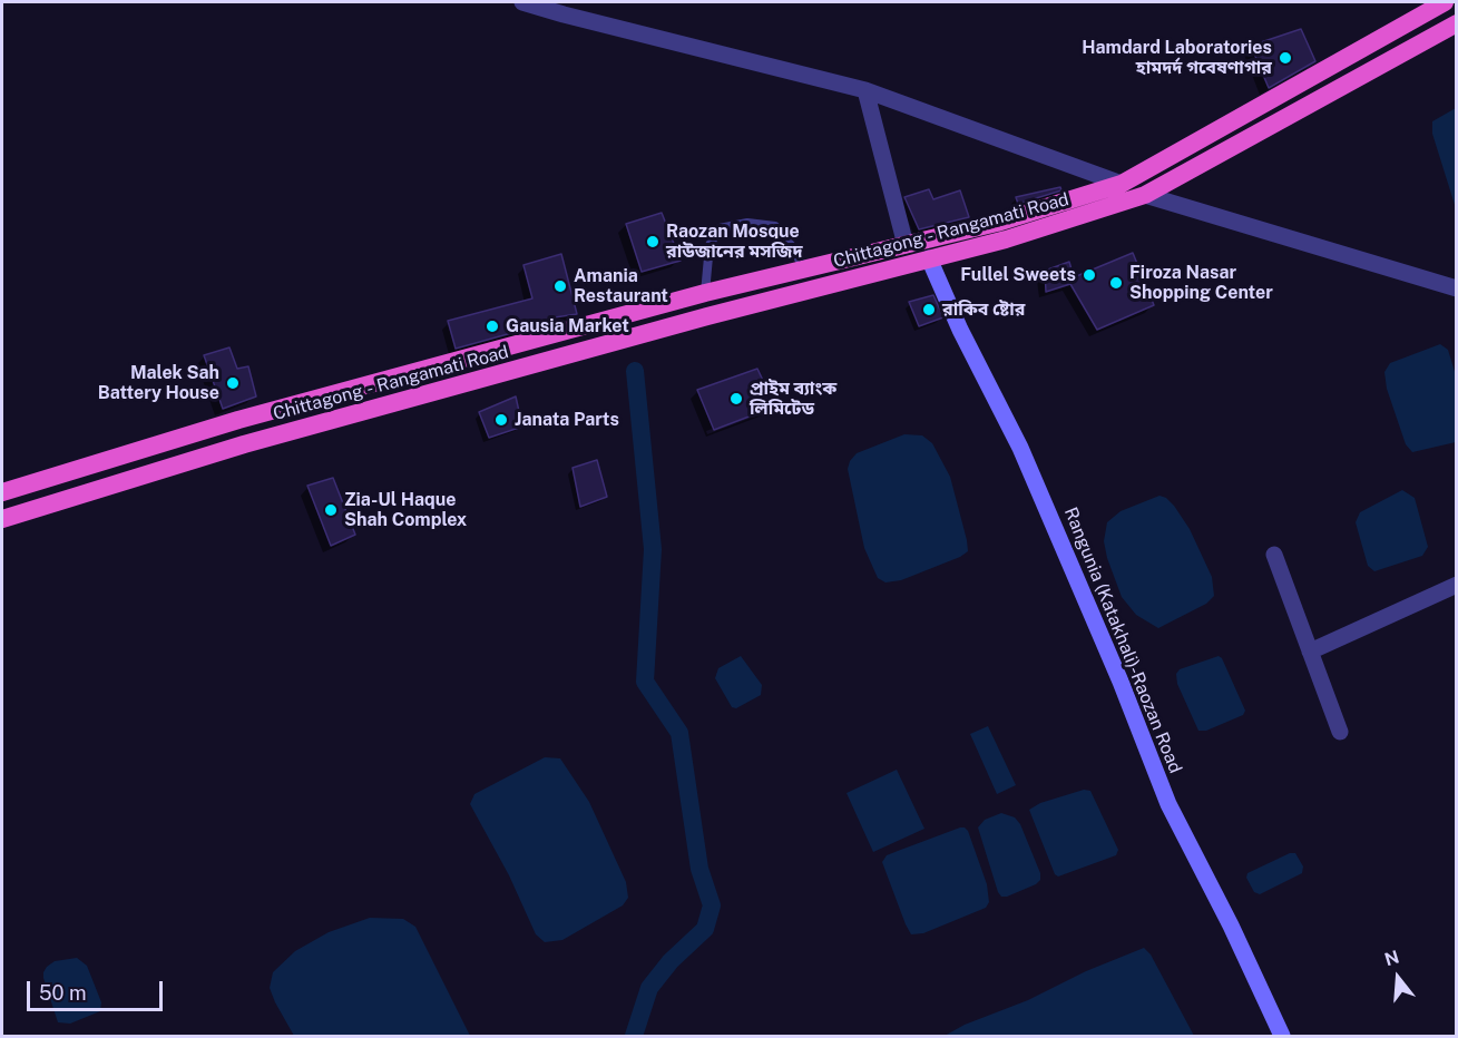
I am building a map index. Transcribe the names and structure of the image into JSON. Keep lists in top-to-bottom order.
{
  "streets": {
    "highway": ["Chittagong - Rangamati Road"],
    "main road": ["Rangunia (Katakhali)-Raozan Road"]
  },
  "crossings": [
    ["Chittagong - Rangamati Road", "Rangunia (Katakhali)-Raozan Road"]
  ],
  "places": [
    "Hamdard Laboratories হামদর্দ গবেষণাগার",
    "Raozan Mosque রাউজানের মসজিদ",
    "Fullel Sweets",
    "Firoza Nasar Shopping Center",
    "Amania Restaurant",
    "রাকিব ষ্টোর",
    "Gausia Market",
    "Malek Sah Battery House",
    "প্রাইম ব্যাংক লিমিটেড",
    "Janata Parts",
    "Zia-Ul Haque Shah Complex"
  ],
  "scale_bar": "50 m",
  "north": "top"
}
